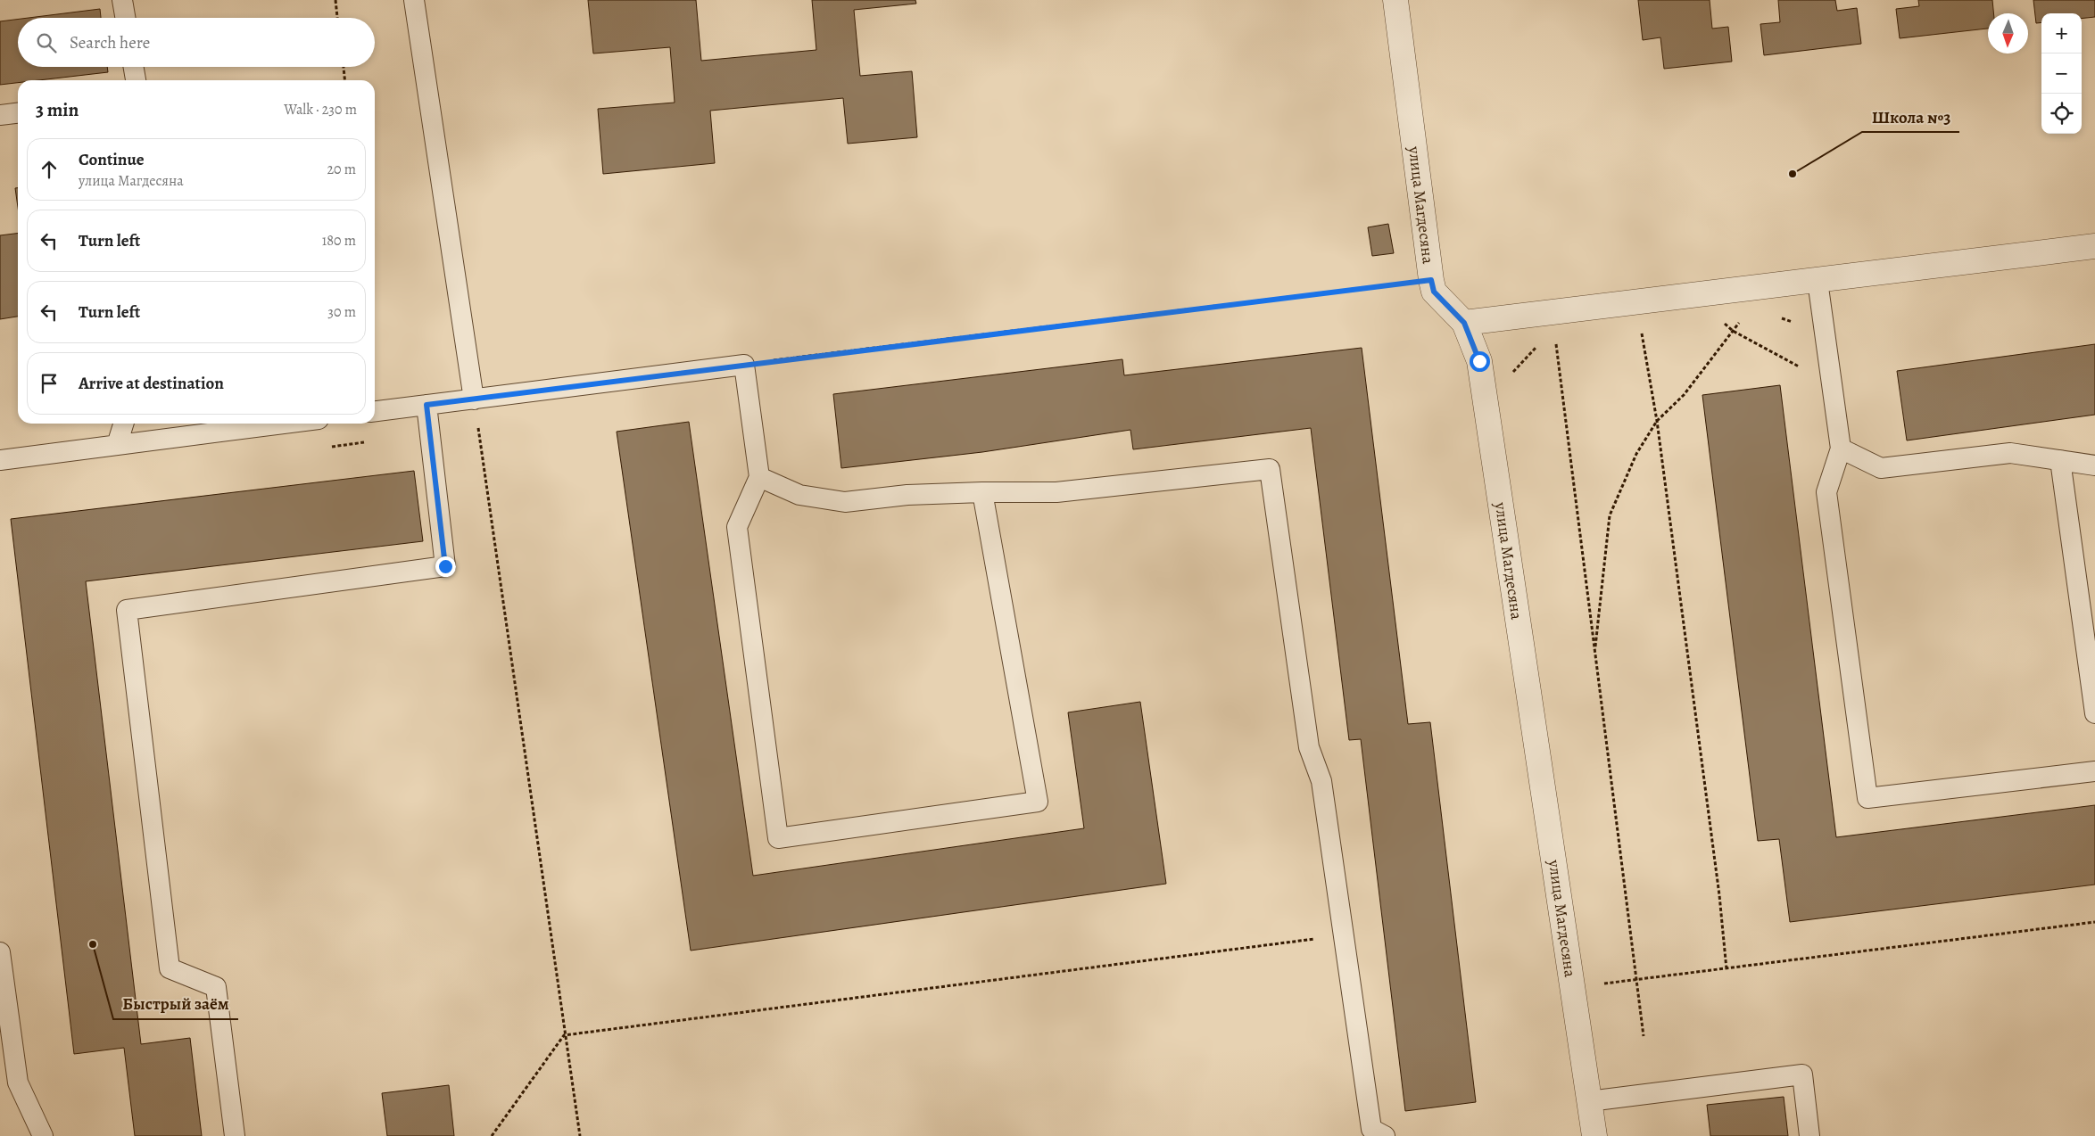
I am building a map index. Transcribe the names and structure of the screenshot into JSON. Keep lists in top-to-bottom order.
{
  "streets": {
    "street": ["улица Магдесяна"]
  },
  "places": ["Школа №3", "Быстрый заём"],
  "north": "bottom",
  "page": {
    "map_buttons": ["+", "−"],
    "search": "Search here",
    "heading": ["3 min", "Walk · 230 m"],
    "list": [
      ["Continue", "улица Магдесяна", "20 m"],
      ["Turn left", "180 m"],
      ["Turn left", "30 m"],
      "Arrive at destination"
    ]
  }
}
